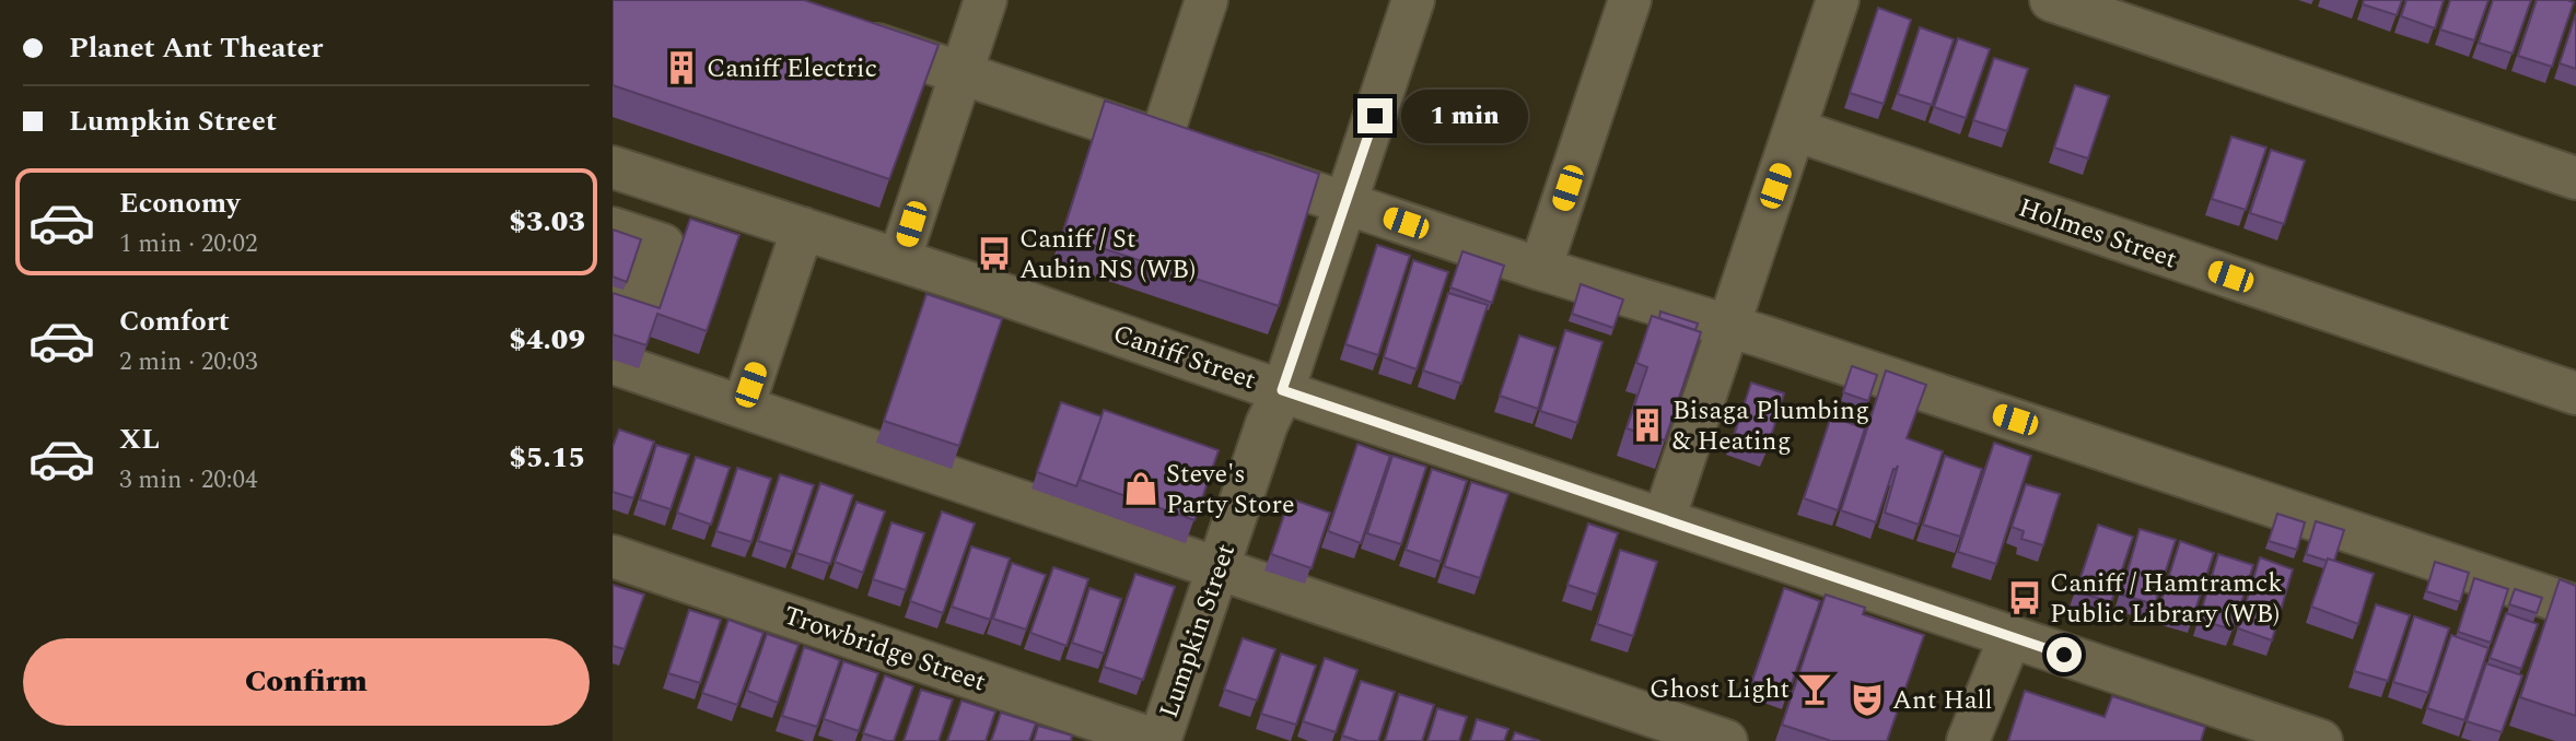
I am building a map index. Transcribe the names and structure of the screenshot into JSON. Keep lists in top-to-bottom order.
{
  "streets": {
    "street": [
      "Holmes Street",
      "Caniff Street",
      "Lumpkin Street",
      "Trowbridge Street"
    ]
  },
  "crossings": [
    ["Caniff Street", "Lumpkin Street"],
    ["Lumpkin Street", "Trowbridge Street"]
  ],
  "places": {
    "building": ["Caniff Electric", "Bisaga Plumbing & Heating"],
    "bus stop": ["Caniff / St Aubin NS (WB)", "Caniff / Hamtramck Public Library (WB)"],
    "shop": ["Steve's Party Store"],
    "bar": ["Ghost Light"],
    "theatre": ["Ant Hall"]
  },
  "page": {
    "banner": ["Planet Ant Theater", "Lumpkin Street"],
    "bubble": "1 min",
    "list": [
      {
        "name": "Economy",
        "note": "1 min · 20:02",
        "value": "$3.03"
      },
      {
        "name": "Comfort",
        "note": "2 min · 20:03",
        "value": "$4.09"
      },
      {
        "name": "XL",
        "note": "3 min · 20:04",
        "value": "$5.15"
      }
    ],
    "buttons": "Confirm"
  }
}
